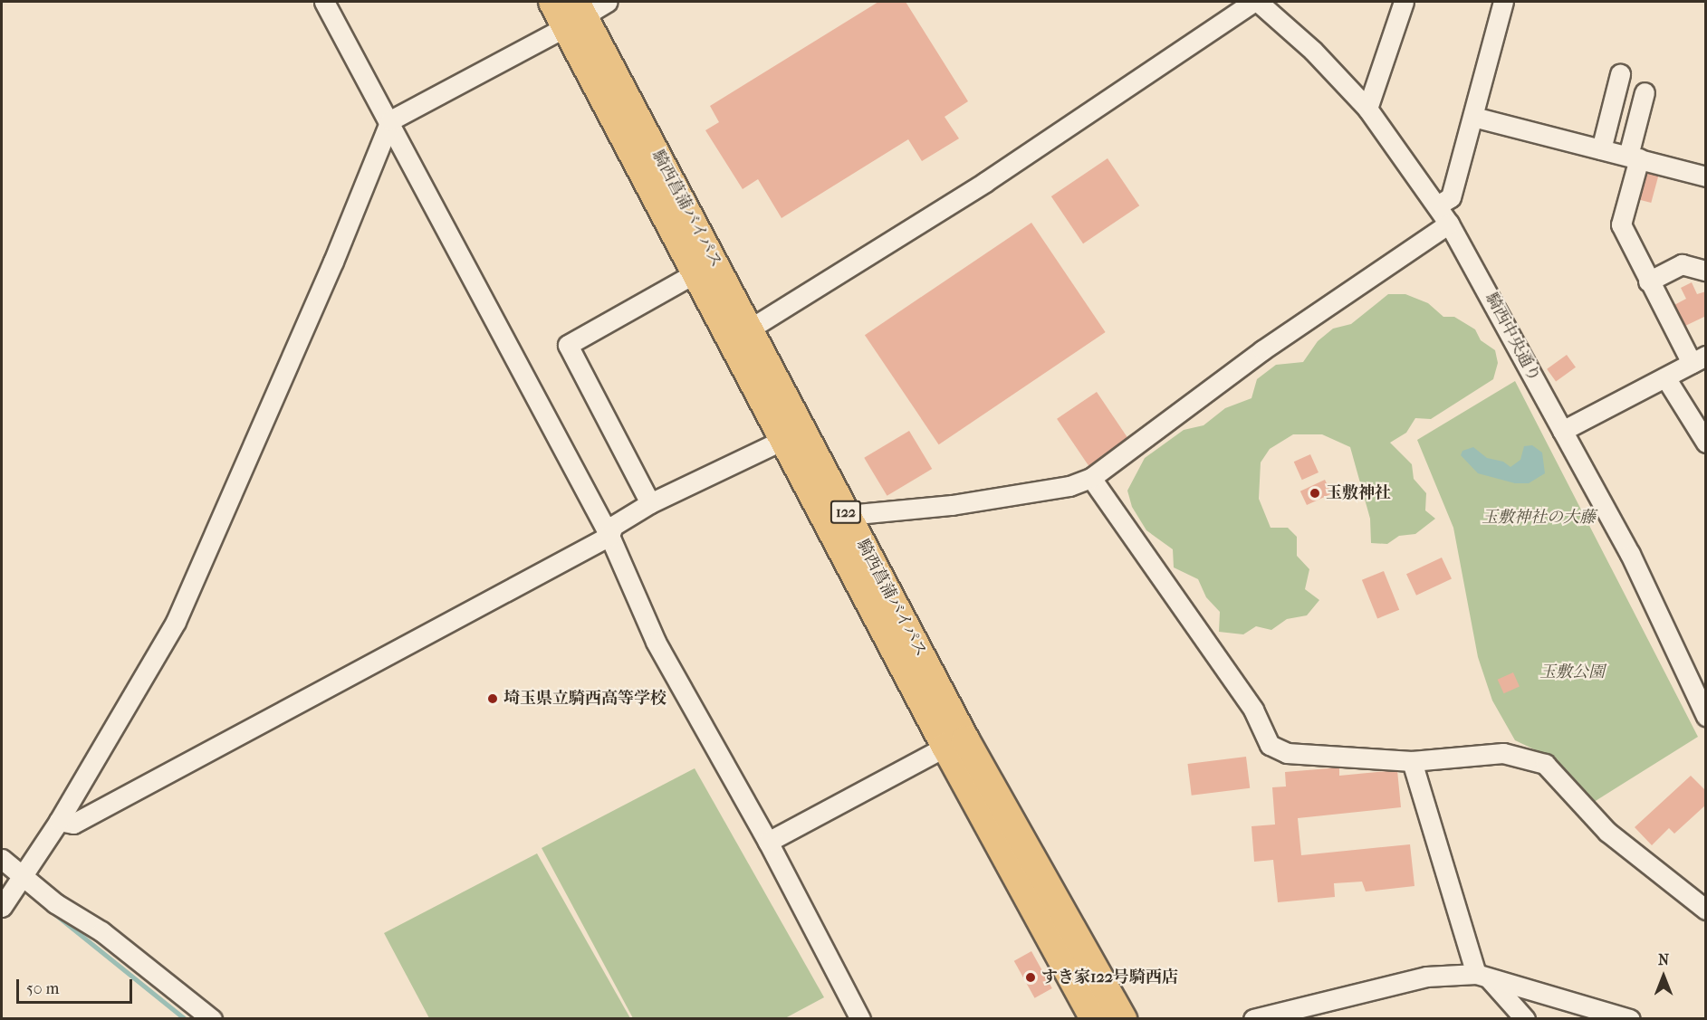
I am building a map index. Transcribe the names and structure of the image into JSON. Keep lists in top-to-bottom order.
{
  "streets": {
    "highway": ["騎西菖蒲バイパス", "122"],
    "street": ["騎西中央通り"]
  },
  "parks": ["玉敷神社の大藤", "玉敷公園"],
  "places": ["玉敷神社", "埼玉県立騎西高等学校", "すき家122号騎西店"],
  "scale_bar": "50 m",
  "north": "top"
}
